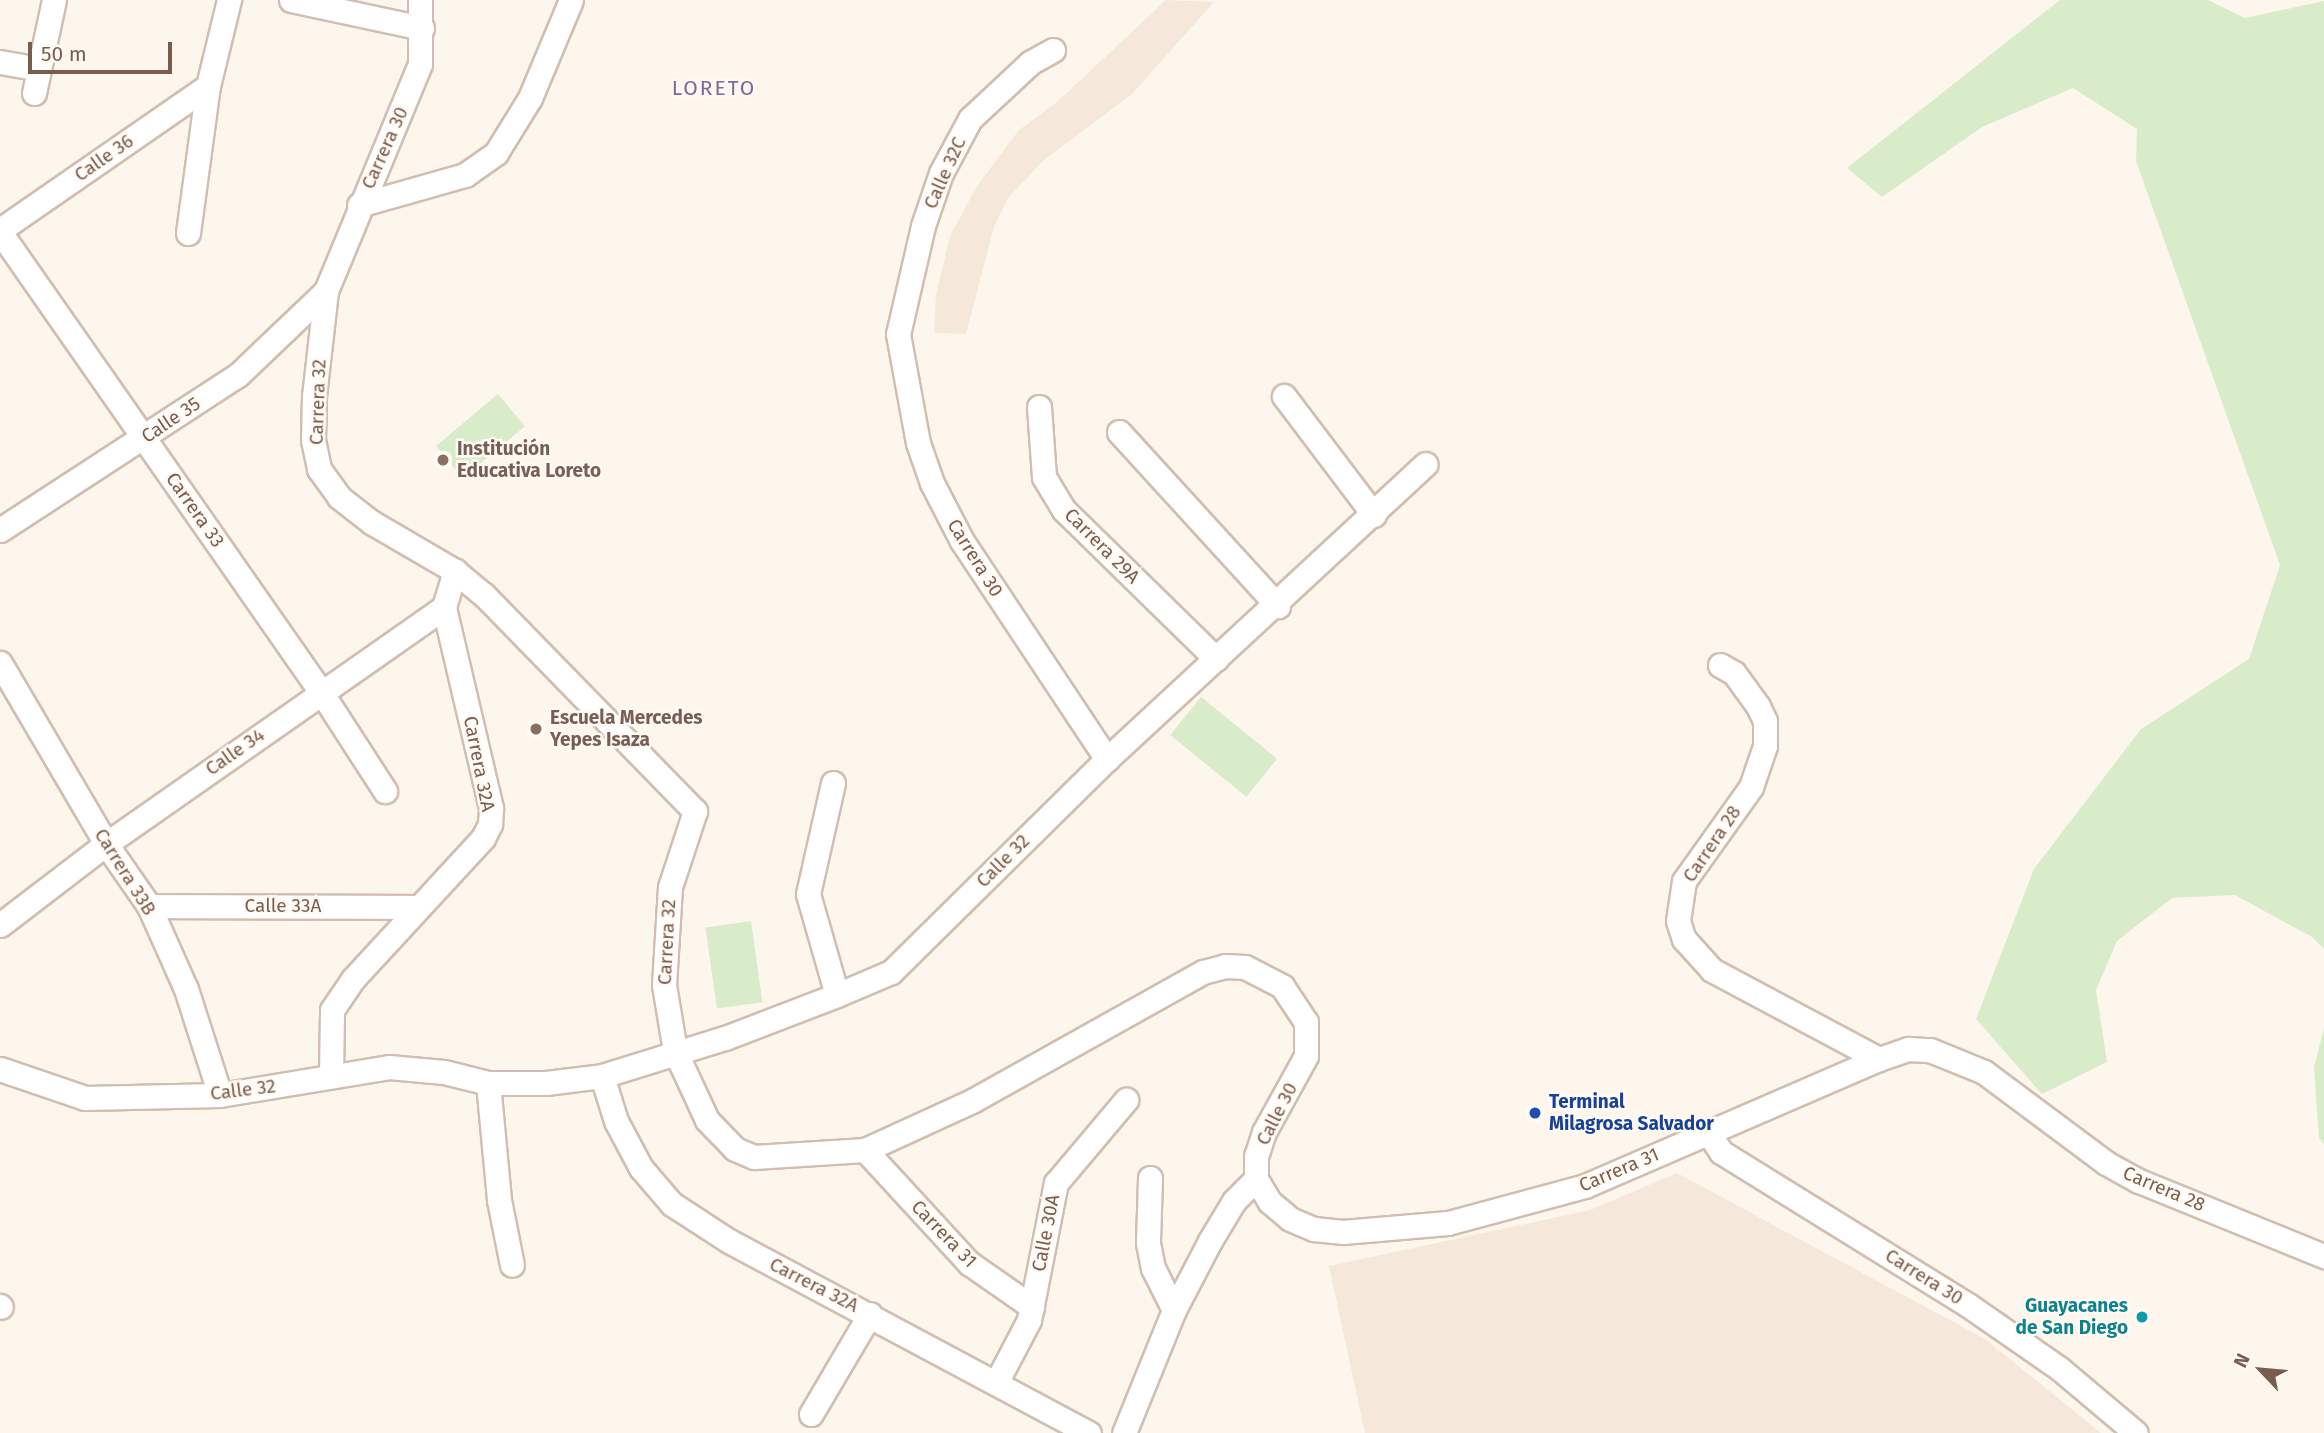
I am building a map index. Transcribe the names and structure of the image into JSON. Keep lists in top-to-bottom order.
{
  "streets": {
    "street": [
      "Carrera 30",
      "Calle 36",
      "Calle 32C",
      "Carrera 32",
      "Calle 35",
      "Carrera 33",
      "Carrera 29A",
      "Calle 34",
      "Carrera 32A",
      "Carrera 28",
      "Calle 32",
      "Carrera 33B",
      "Calle 33A",
      "Calle 30",
      "Carrera 31",
      "Calle 30A"
    ]
  },
  "crossings": [
    ["Carrera 30", "Calle 32C"],
    ["Carrera 30", "Carrera 32"],
    ["Carrera 30", "Calle 35"],
    ["Carrera 30", "Calle 32"],
    ["Carrera 30", "Carrera 31"],
    ["Calle 36", "Carrera 33"],
    ["Carrera 32", "Calle 35"],
    ["Carrera 32", "Calle 32"],
    ["Carrera 32", "Calle 30"],
    ["Carrera 32", "Carrera 31"],
    ["Calle 35", "Carrera 33"],
    ["Carrera 33", "Calle 34"],
    ["Carrera 29A", "Calle 32"],
    ["Calle 34", "Carrera 32A"],
    ["Calle 34", "Carrera 33B"],
    ["Carrera 32A", "Calle 32"],
    ["Carrera 32A", "Calle 33A"],
    ["Carrera 32A", "Calle 30A"],
    ["Carrera 28", "Carrera 31"],
    ["Calle 32", "Carrera 33B"],
    ["Carrera 33B", "Calle 33A"],
    ["Calle 30", "Carrera 31"],
    ["Carrera 31", "Calle 30A"]
  ],
  "districts": ["LORETO"],
  "places": [
    "Institución Educativa Loreto",
    "Escuela Mercedes Yepes Isaza",
    "Terminal Milagrosa Salvador",
    "Guayacanes de San Diego"
  ],
  "scale_bar": "50 m",
  "north": "top left"
}
